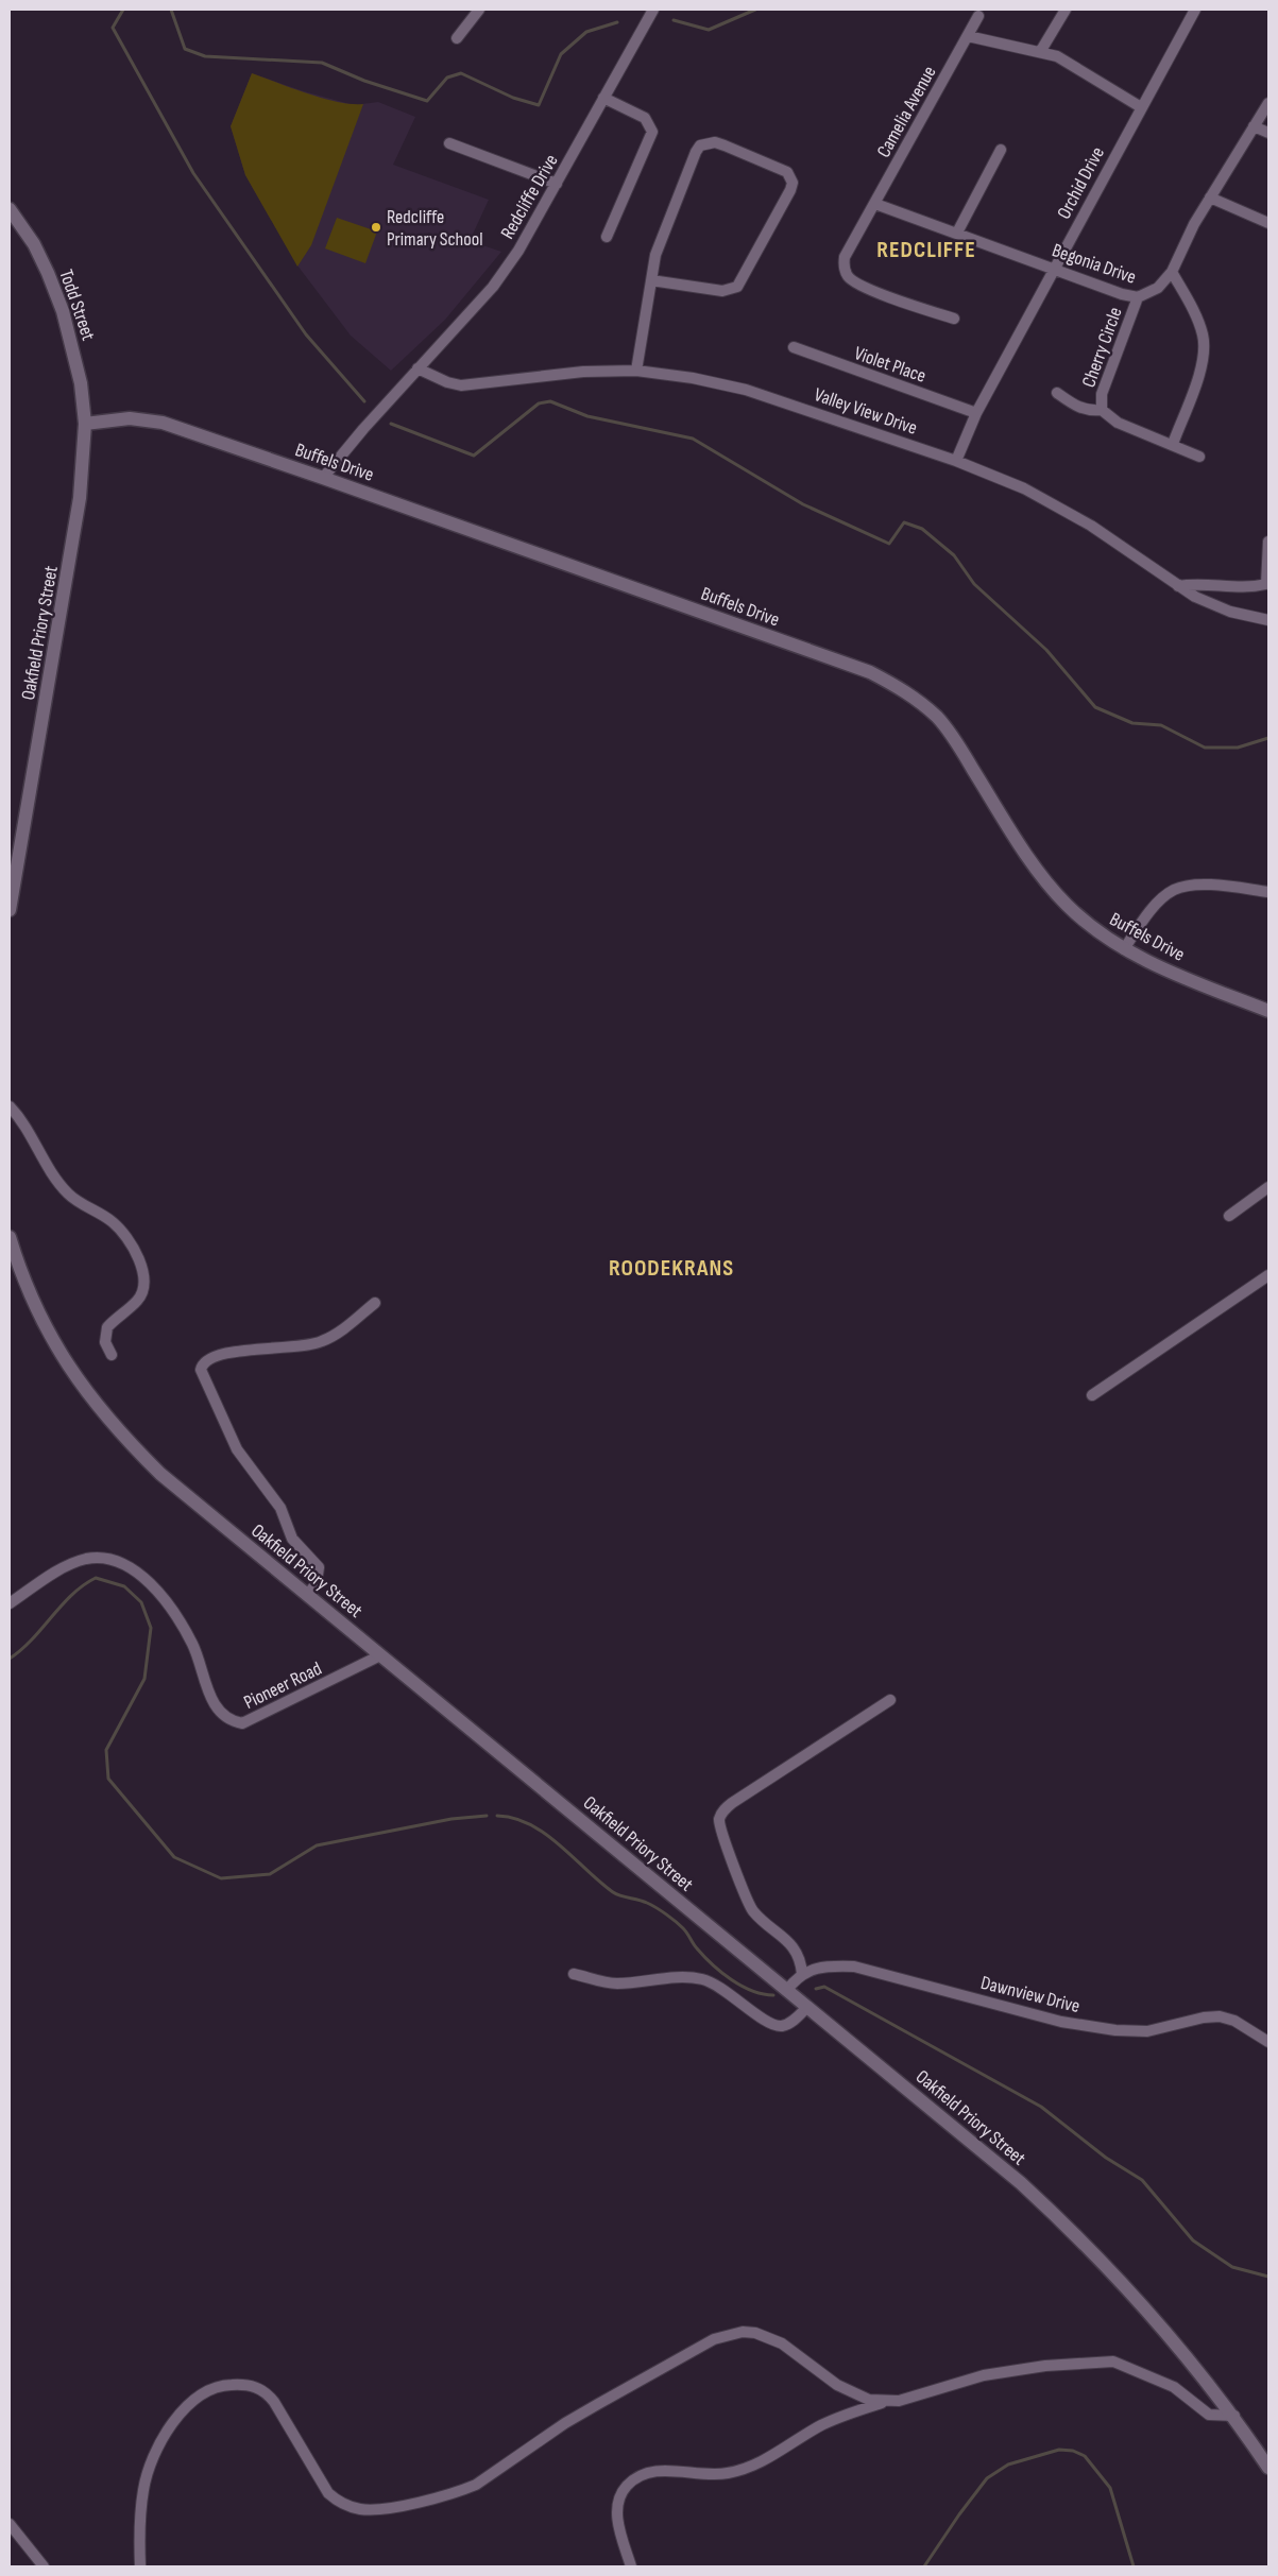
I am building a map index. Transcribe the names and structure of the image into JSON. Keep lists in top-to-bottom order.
{
  "streets": {
    "street": [
      "Camelia Avenue",
      "Orchid Drive",
      "Redcliffe Drive",
      "Begonia Drive",
      "Todd Street",
      "Cherry Circle",
      "Violet Place",
      "Valley View Drive",
      "Buffels Drive",
      "Oakfield Priory Street",
      "Pioneer Road",
      "Dawnview Drive"
    ]
  },
  "crossings": [
    ["Camelia Avenue", "Begonia Drive"],
    ["Orchid Drive", "Begonia Drive"],
    ["Orchid Drive", "Violet Place"],
    ["Orchid Drive", "Valley View Drive"],
    ["Redcliffe Drive", "Valley View Drive"],
    ["Redcliffe Drive", "Buffels Drive"],
    ["Begonia Drive", "Cherry Circle"],
    ["Todd Street", "Buffels Drive"],
    ["Todd Street", "Oakfield Priory Street"],
    ["Buffels Drive", "Oakfield Priory Street"],
    ["Oakfield Priory Street", "Pioneer Road"],
    ["Oakfield Priory Street", "Dawnview Drive"]
  ],
  "districts": ["REDCLIFFE", "ROODEKRANS"],
  "places": ["Redcliffe Primary School"]
}
